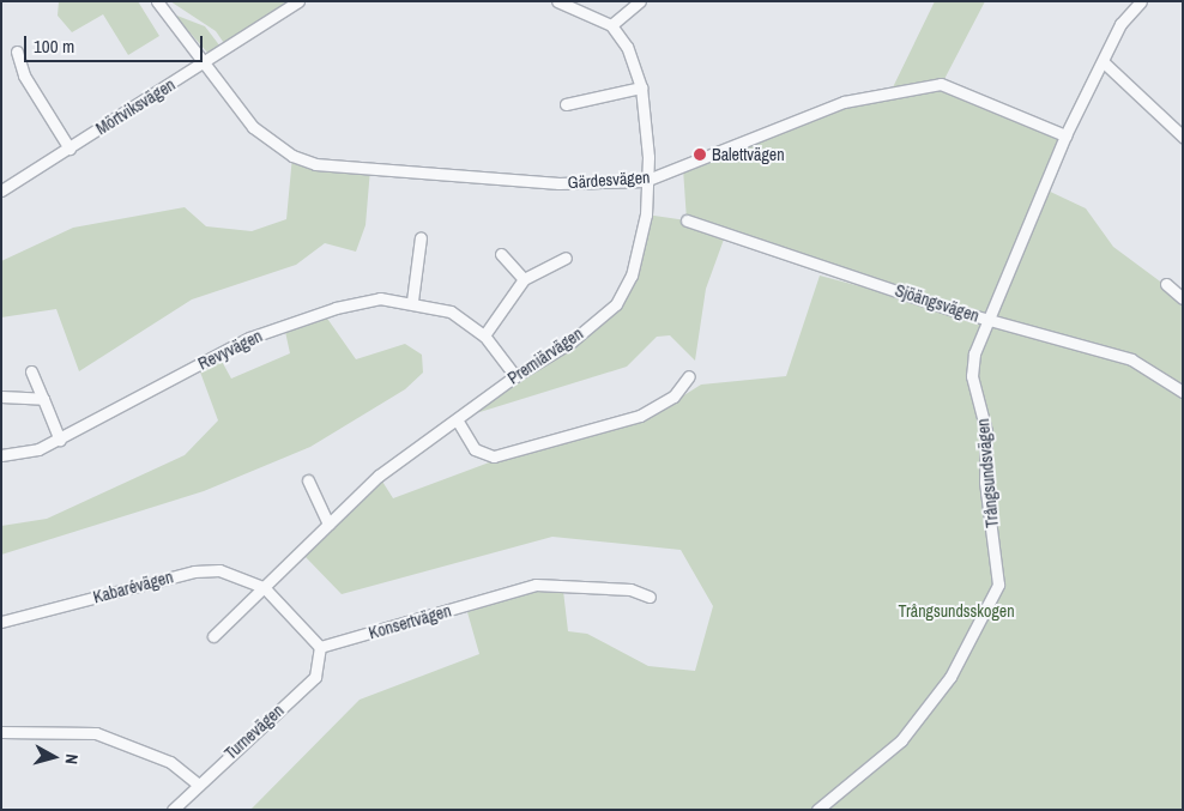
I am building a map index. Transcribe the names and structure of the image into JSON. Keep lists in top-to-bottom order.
{
  "streets": {
    "street": [
      "Mörtviksvägen",
      "Gärdesvägen",
      "Sjöängsvägen",
      "Revyvägen",
      "Premiärvägen",
      "Trångsundsvägen",
      "Kabarévägen",
      "Konsertvägen",
      "Turnevägen"
    ]
  },
  "crossings": [
    ["Mörtviksvägen", "Gärdesvägen"],
    ["Gärdesvägen", "Premiärvägen"],
    ["Gärdesvägen", "Trångsundsvägen"],
    ["Sjöängsvägen", "Trångsundsvägen"],
    ["Revyvägen", "Premiärvägen"],
    ["Premiärvägen", "Kabarévägen"],
    ["Konsertvägen", "Turnevägen"]
  ],
  "parks": ["Trångsundsskogen"],
  "places": ["Balettvägen"],
  "scale_bar": "100 m",
  "north": "right"
}
